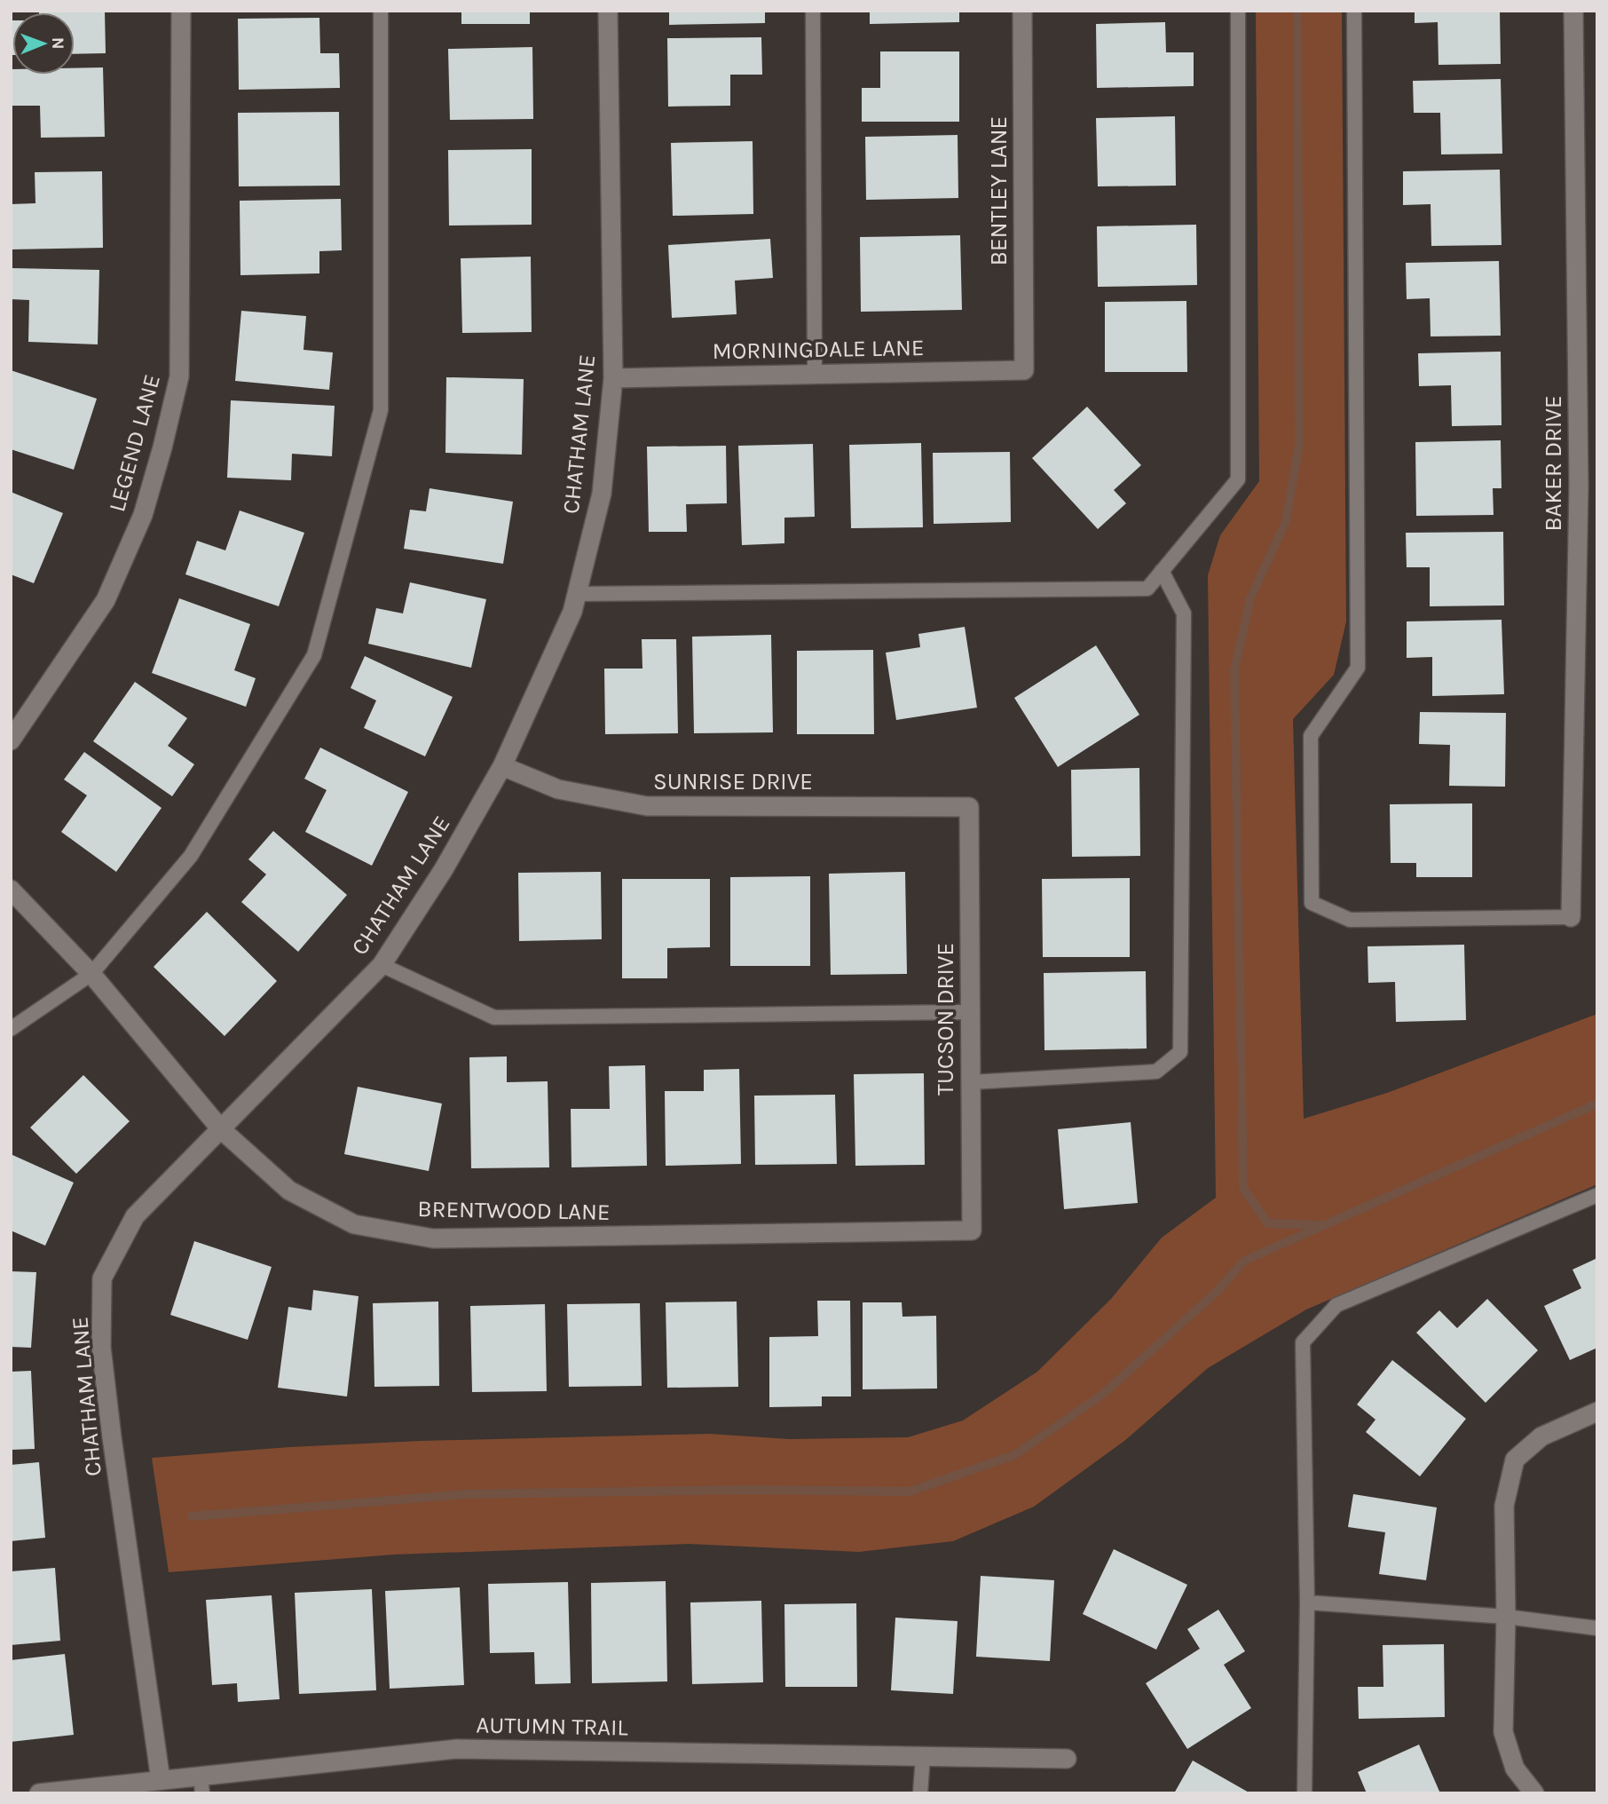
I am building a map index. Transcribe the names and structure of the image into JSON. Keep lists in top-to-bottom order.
{
  "streets": {
    "street": [
      "BENTLEY LANE",
      "MORNINGDALE LANE",
      "CHATHAM LANE",
      "LEGEND LANE",
      "BAKER DRIVE",
      "SUNRISE DRIVE",
      "TUCSON DRIVE",
      "BRENTWOOD LANE",
      "AUTUMN TRAIL"
    ]
  },
  "crossings": [
    ["BENTLEY LANE", "MORNINGDALE LANE"],
    ["MORNINGDALE LANE", "CHATHAM LANE"],
    ["CHATHAM LANE", "SUNRISE DRIVE"],
    ["CHATHAM LANE", "BRENTWOOD LANE"],
    ["CHATHAM LANE", "AUTUMN TRAIL"],
    ["SUNRISE DRIVE", "TUCSON DRIVE"],
    ["TUCSON DRIVE", "BRENTWOOD LANE"]
  ],
  "north": "right"
}
